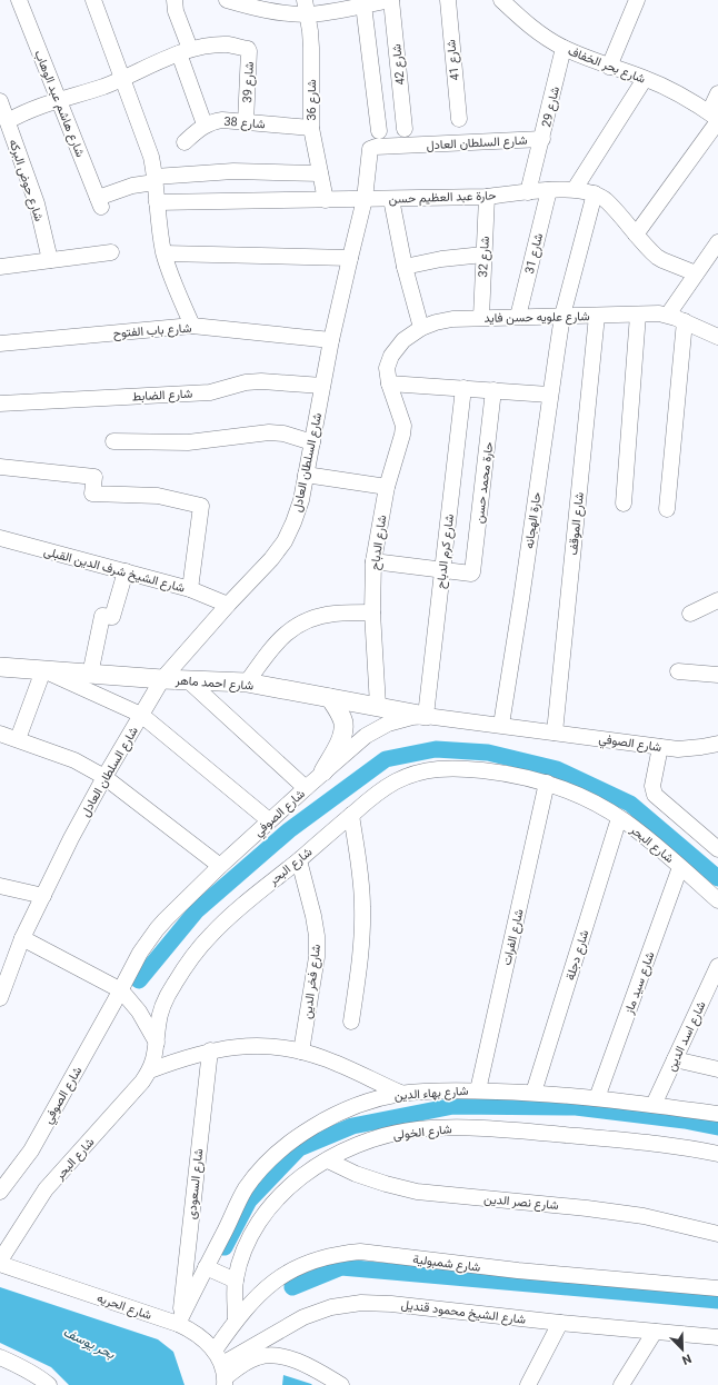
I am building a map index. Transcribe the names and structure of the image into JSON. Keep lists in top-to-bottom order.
{
  "streets": {
    "main road": ["شارع احمد ماهر"],
    "street": [
      "شارع 41",
      "شارع 42",
      "شارع بحر الخفاف",
      "شارع 39",
      "شارع 36",
      "شارع هاشم عبد الوهاب",
      "شارع 29",
      "شارع 38",
      "شارع السلطان العادل",
      "شارع حوض البركه",
      "حارة عبد العظيم حسن",
      "شارع 31",
      "شارع 32",
      "شارع علويه حسن فايد",
      "شارع باب الفتوح",
      "شارع الضابط",
      "حارة محمد حسن",
      "حارة الهجانه",
      "شارع الموقف",
      "شارع الدباح",
      "شارع كرم الدباح",
      "شارع الشيخ شرف الدين القبلى",
      "شارع الصوفي",
      "شارع البحر",
      "شارع الفرات",
      "شارع دجلة",
      "شارع فخر الدين",
      "شارع سيد ماز",
      "شارع اسد الدين",
      "شارع بهاء الدين",
      "شارع الخولى",
      "شارع السعودى",
      "شارع نصر الدين",
      "شارع شمبولية",
      "شارع الحريه",
      "شارع الشيخ محمود قنديل"
    ]
  },
  "crossings": [
    ["شارع بحر الخفاف", "شارع 29"],
    ["شارع 39", "شارع 38"],
    ["شارع 36", "شارع 38"],
    ["شارع 36", "حارة عبد العظيم حسن"],
    ["شارع 29", "شارع السلطان العادل"],
    ["شارع 29", "حارة عبد العظيم حسن"],
    ["شارع السلطان العادل", "حارة عبد العظيم حسن"],
    ["شارع السلطان العادل", "شارع باب الفتوح"],
    ["شارع السلطان العادل", "شارع الضابط"],
    ["شارع السلطان العادل", "شارع الشيخ شرف الدين القبلى"],
    ["شارع السلطان العادل", "شارع احمد ماهر"],
    ["حارة عبد العظيم حسن", "شارع 31"],
    ["حارة عبد العظيم حسن", "شارع 32"],
    ["حارة عبد العظيم حسن", "حارة الهجانه"],
    ["شارع 31", "شارع علويه حسن فايد"],
    ["شارع 32", "شارع علويه حسن فايد"],
    ["شارع علويه حسن فايد", "حارة الهجانه"],
    ["شارع علويه حسن فايد", "شارع الموقف"],
    ["شارع علويه حسن فايد", "شارع الدباح"],
    ["حارة محمد حسن", "شارع كرم الدباح"],
    ["حارة الهجانه", "شارع الصوفي"],
    ["شارع الموقف", "شارع الصوفي"],
    ["شارع الدباح", "شارع احمد ماهر"],
    ["شارع كرم الدباح", "شارع احمد ماهر"],
    ["شارع كرم الدباح", "شارع الصوفي"],
    ["شارع احمد ماهر", "شارع الصوفي"],
    ["شارع البحر", "شارع الفرات"],
    ["شارع البحر", "شارع دجلة"],
    ["شارع البحر", "شارع فخر الدين"],
    ["شارع البحر", "شارع سيد ماز"],
    ["شارع الفرات", "شارع بهاء الدين"],
    ["شارع دجلة", "شارع بهاء الدين"],
    ["شارع سيد ماز", "شارع بهاء الدين"],
    ["شارع اسد الدين", "شارع بهاء الدين"],
    ["شارع بهاء الدين", "شارع السعودى"],
    ["شارع بهاء الدين", "شارع الحريه"],
    ["شارع الخولى", "شارع نصر الدين"],
    ["شارع الخولى", "شارع شمبولية"],
    ["شارع السعودى", "شارع الحريه"],
    ["شارع شمبولية", "شارع الحريه"],
    ["شارع شمبولية", "شارع الشيخ محمود قنديل"],
    ["شارع الحريه", "شارع الشيخ محمود قنديل"]
  ],
  "water": ["بحر يوسف"],
  "north": "bottom right"
}
